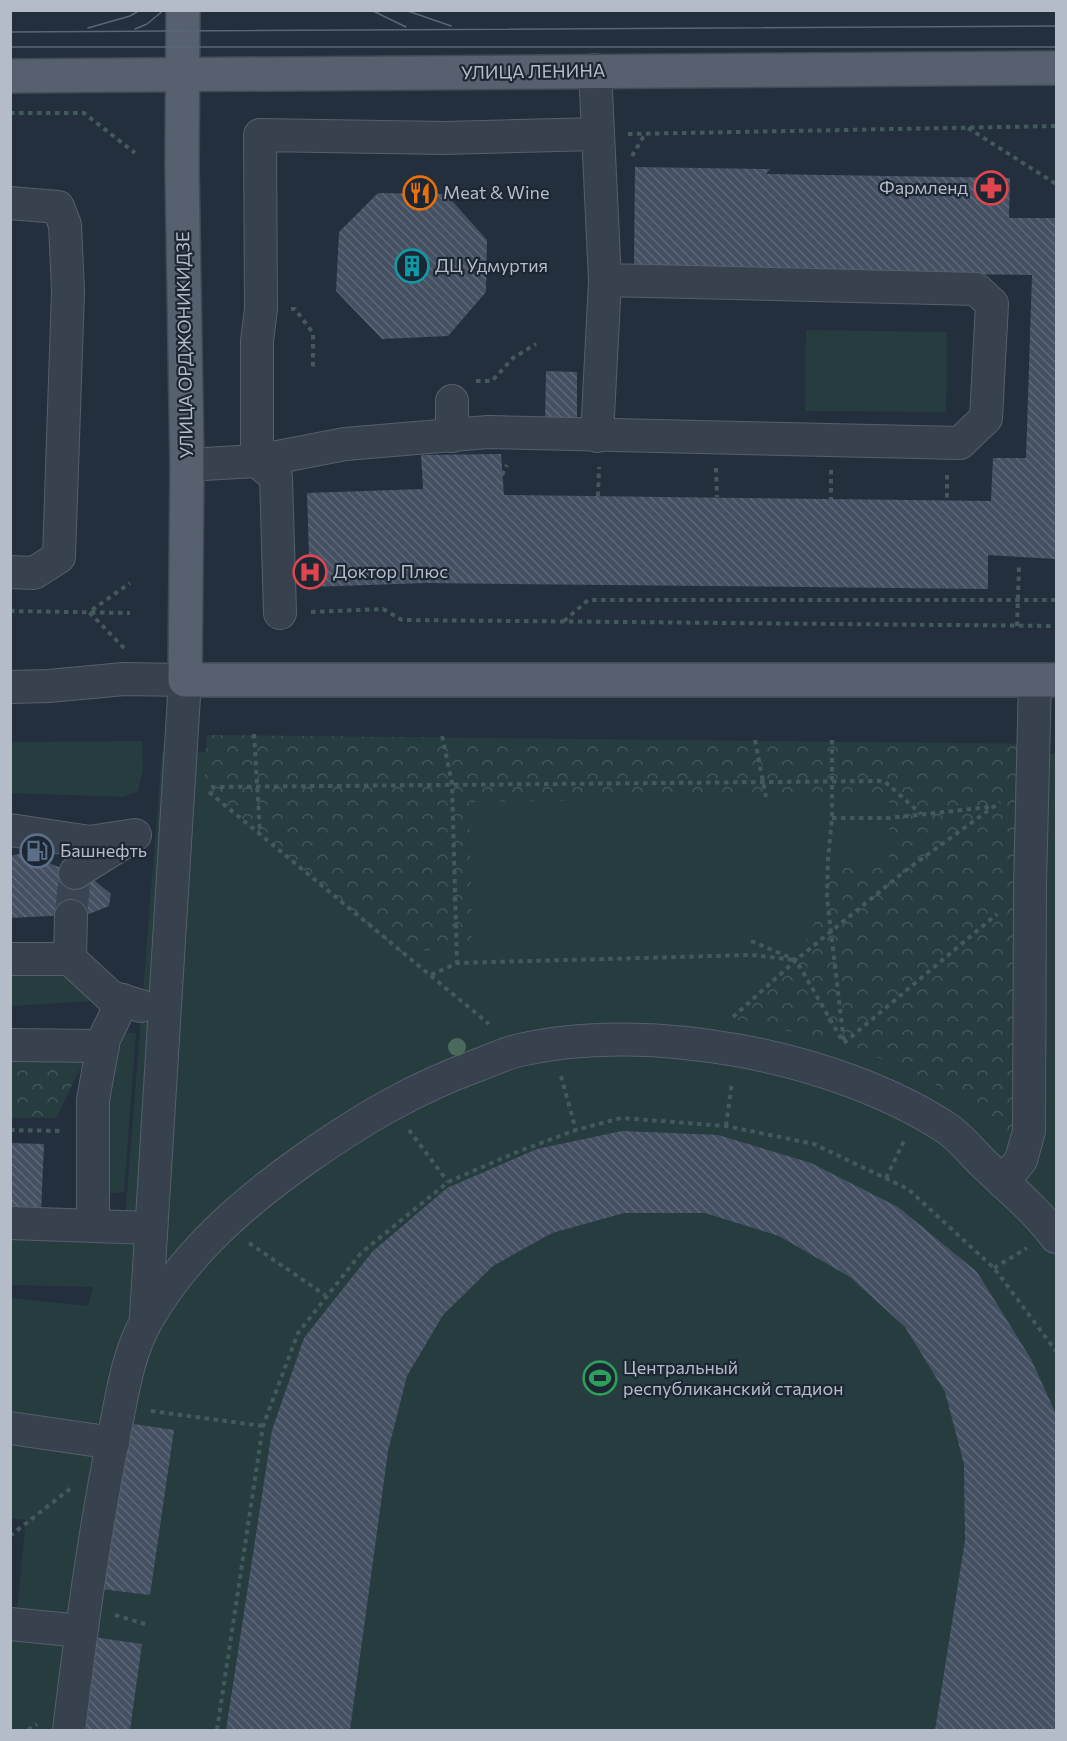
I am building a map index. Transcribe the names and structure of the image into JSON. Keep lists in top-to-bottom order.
{
  "streets": {
    "main road": ["УЛИЦА ЛЕНИНА", "УЛИЦА ОРДЖОНИКИДЗЕ"]
  },
  "crossings": [
    ["УЛИЦА ЛЕНИНА", "УЛИЦА ОРДЖОНИКИДЗЕ"]
  ],
  "places": {
    "pharmacy": ["Фармленд"],
    "restaurant": ["Meat & Wine"],
    "building": ["ДЦ Удмуртия"],
    "hospital": ["Доктор Плюс"],
    "fuel station": ["Башнефть"],
    "sports": ["Центральный республиканский стадион"]
  }
}
